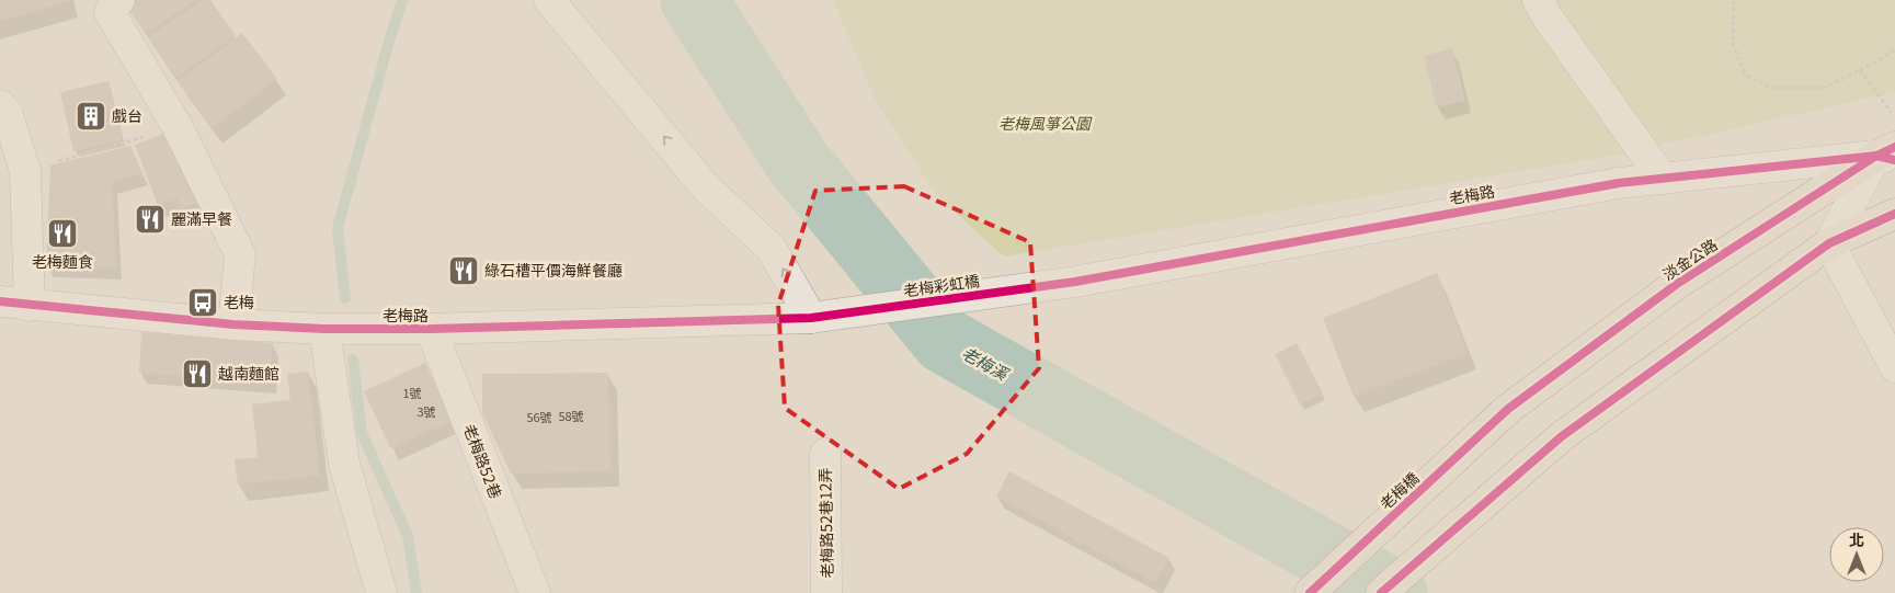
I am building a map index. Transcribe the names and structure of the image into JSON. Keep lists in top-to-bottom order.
{
  "streets": {
    "main road": ["淡金公路", "老梅橋"],
    "street": [
      "老梅路",
      "老梅彩虹橋",
      "老梅路52巷",
      "老梅路52巷12弄"
    ]
  },
  "crossings": [
    ["老梅路", "淡金公路"],
    ["老梅路", "老梅彩虹橋"],
    ["老梅路", "老梅路52巷"],
    ["淡金公路", "老梅橋"]
  ],
  "water": ["老梅溪"],
  "parks": ["老梅風箏公園"],
  "places": {
    "building": ["戲台"],
    "restaurant": [
      "麗滿早餐",
      "老梅麵食",
      "綠石槽平價海鮮餐廳",
      "越南麵館"
    ],
    "bus stop": ["老梅"]
  },
  "house_numbers": [
    "1號",
    "3號",
    "58號",
    "56號"
  ],
  "north": "top"
}
